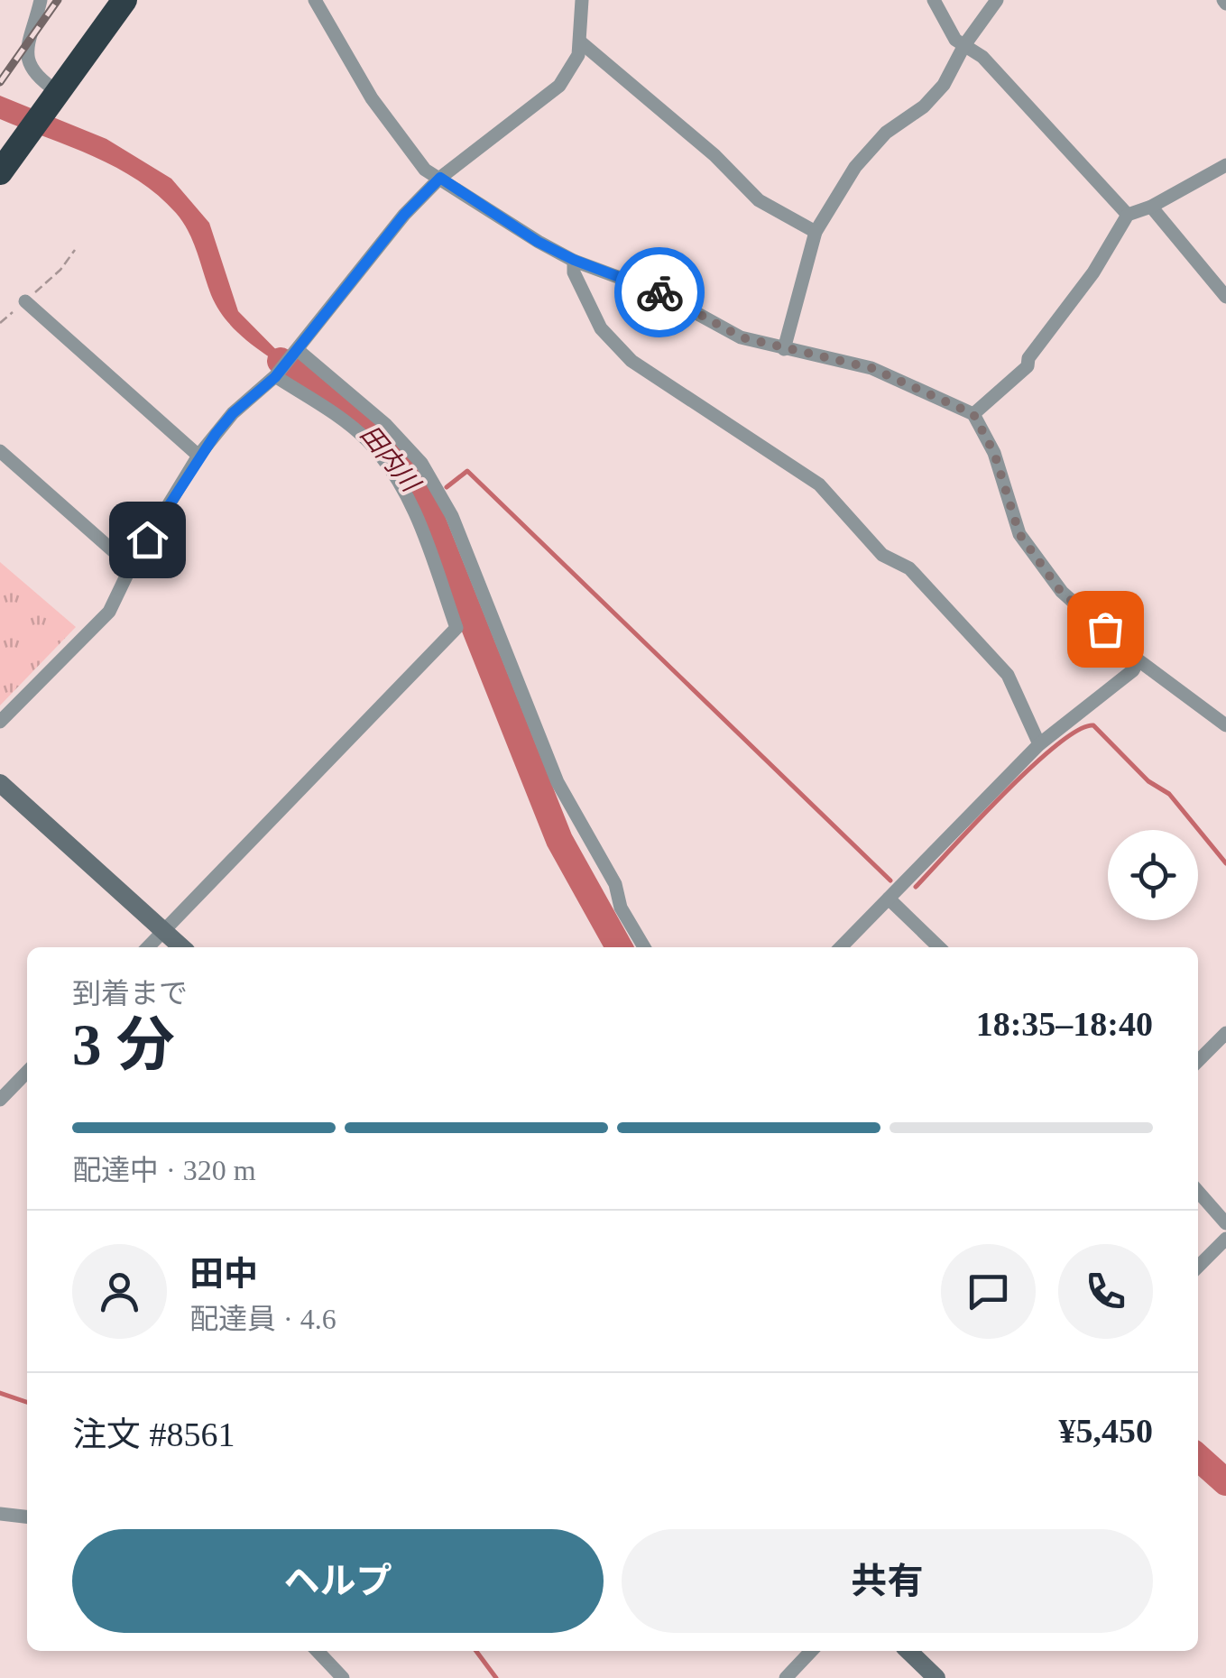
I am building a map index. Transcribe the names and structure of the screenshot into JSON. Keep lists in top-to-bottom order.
{
  "water": ["田内川"],
  "page": {
    "heading": ["3 分", "到着まで", "18:35–18:40"],
    "panel": [
      "田中",
      "配達員 · 4.6",
      "注文 #8561",
      "¥5,450"
    ],
    "bar": "配達中 · 320 m",
    "buttons": ["ヘルプ", "共有"]
  }
}
